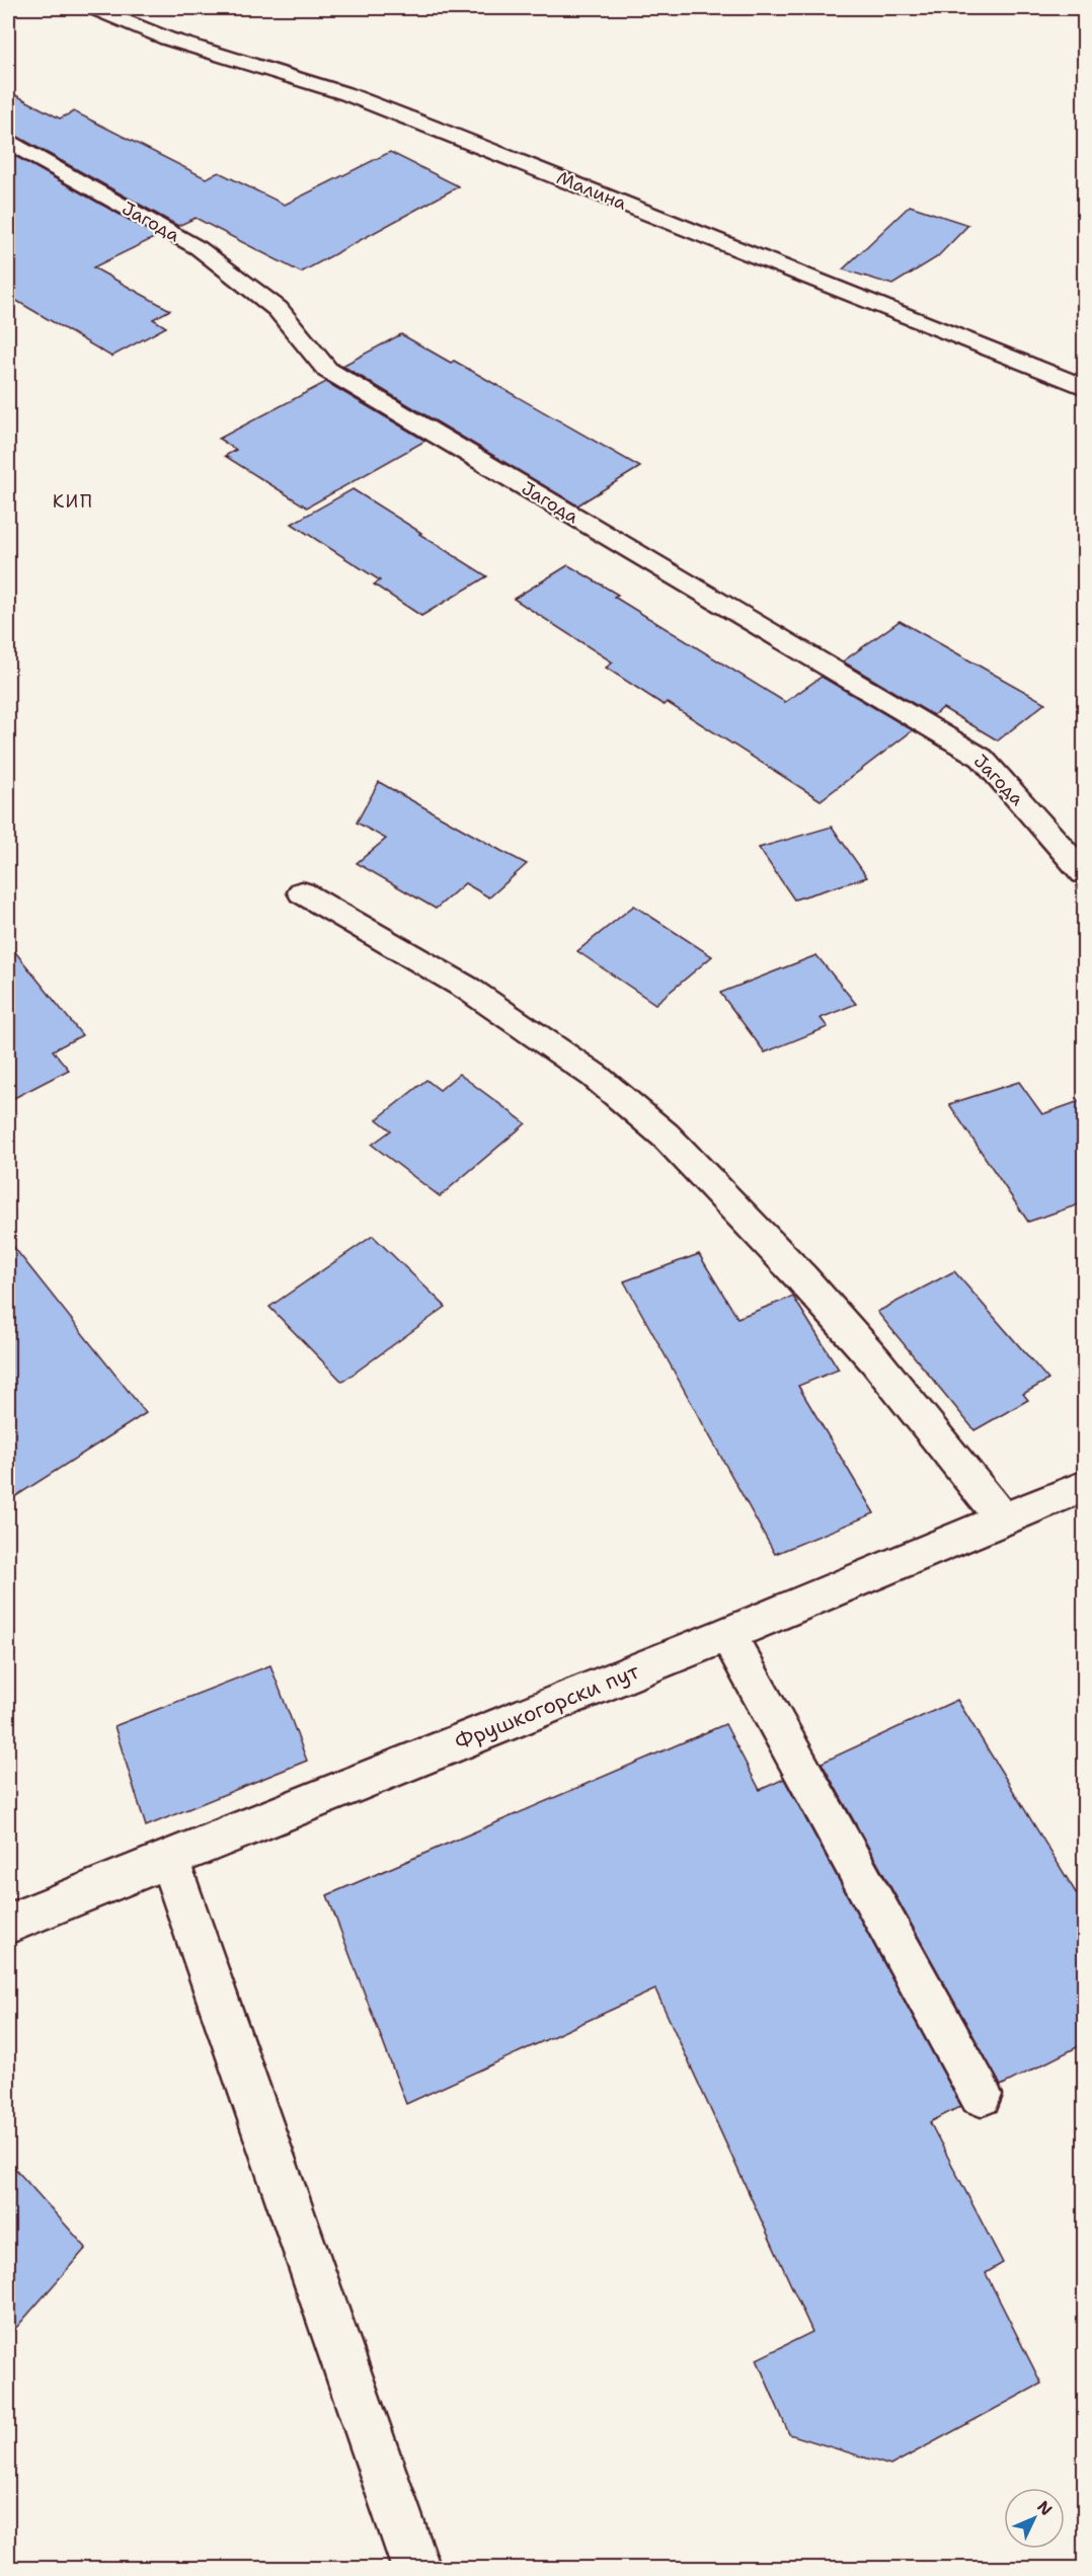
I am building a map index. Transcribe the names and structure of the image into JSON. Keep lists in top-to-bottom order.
{
  "streets": {
    "street": ["Малина", "Јагода", "Фрушкогорски пут"]
  },
  "districts": ["КИП"],
  "north": "top right"
}
